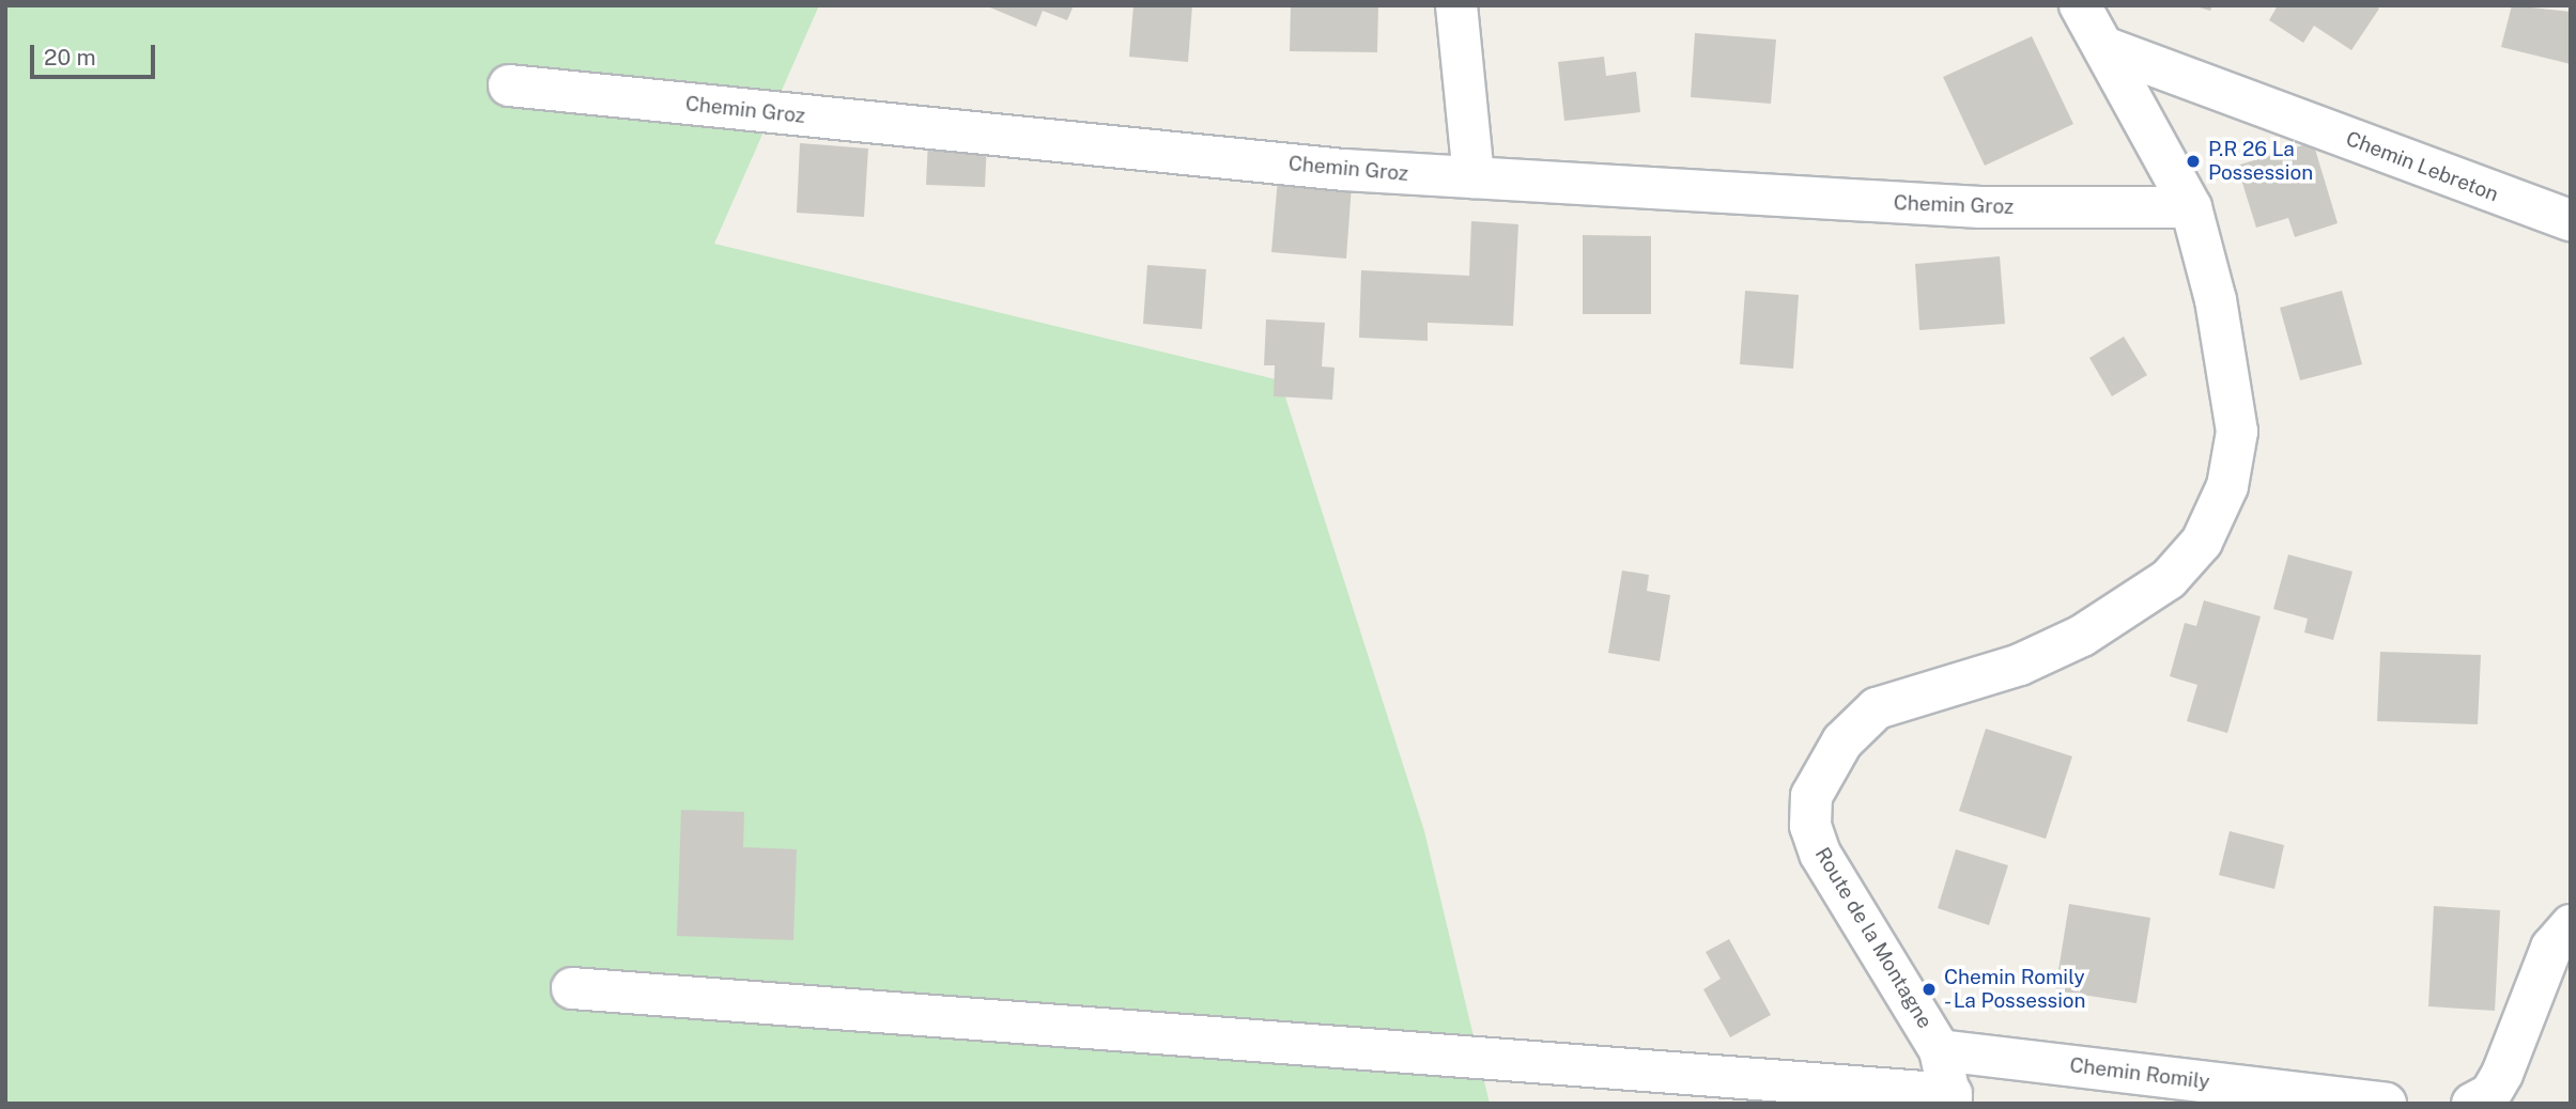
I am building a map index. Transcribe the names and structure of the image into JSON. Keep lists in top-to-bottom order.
{
  "streets": {
    "street": [
      "Chemin Groz",
      "Chemin Lebreton",
      "Route de la Montagne",
      "Chemin Romily"
    ]
  },
  "crossings": [
    ["Chemin Groz", "Route de la Montagne"],
    ["Chemin Lebreton", "Route de la Montagne"],
    ["Route de la Montagne", "Chemin Romily"]
  ],
  "places": ["P.R 26 La Possession", "Chemin Romily - La Possession"],
  "scale_bar": "20 m"
}
